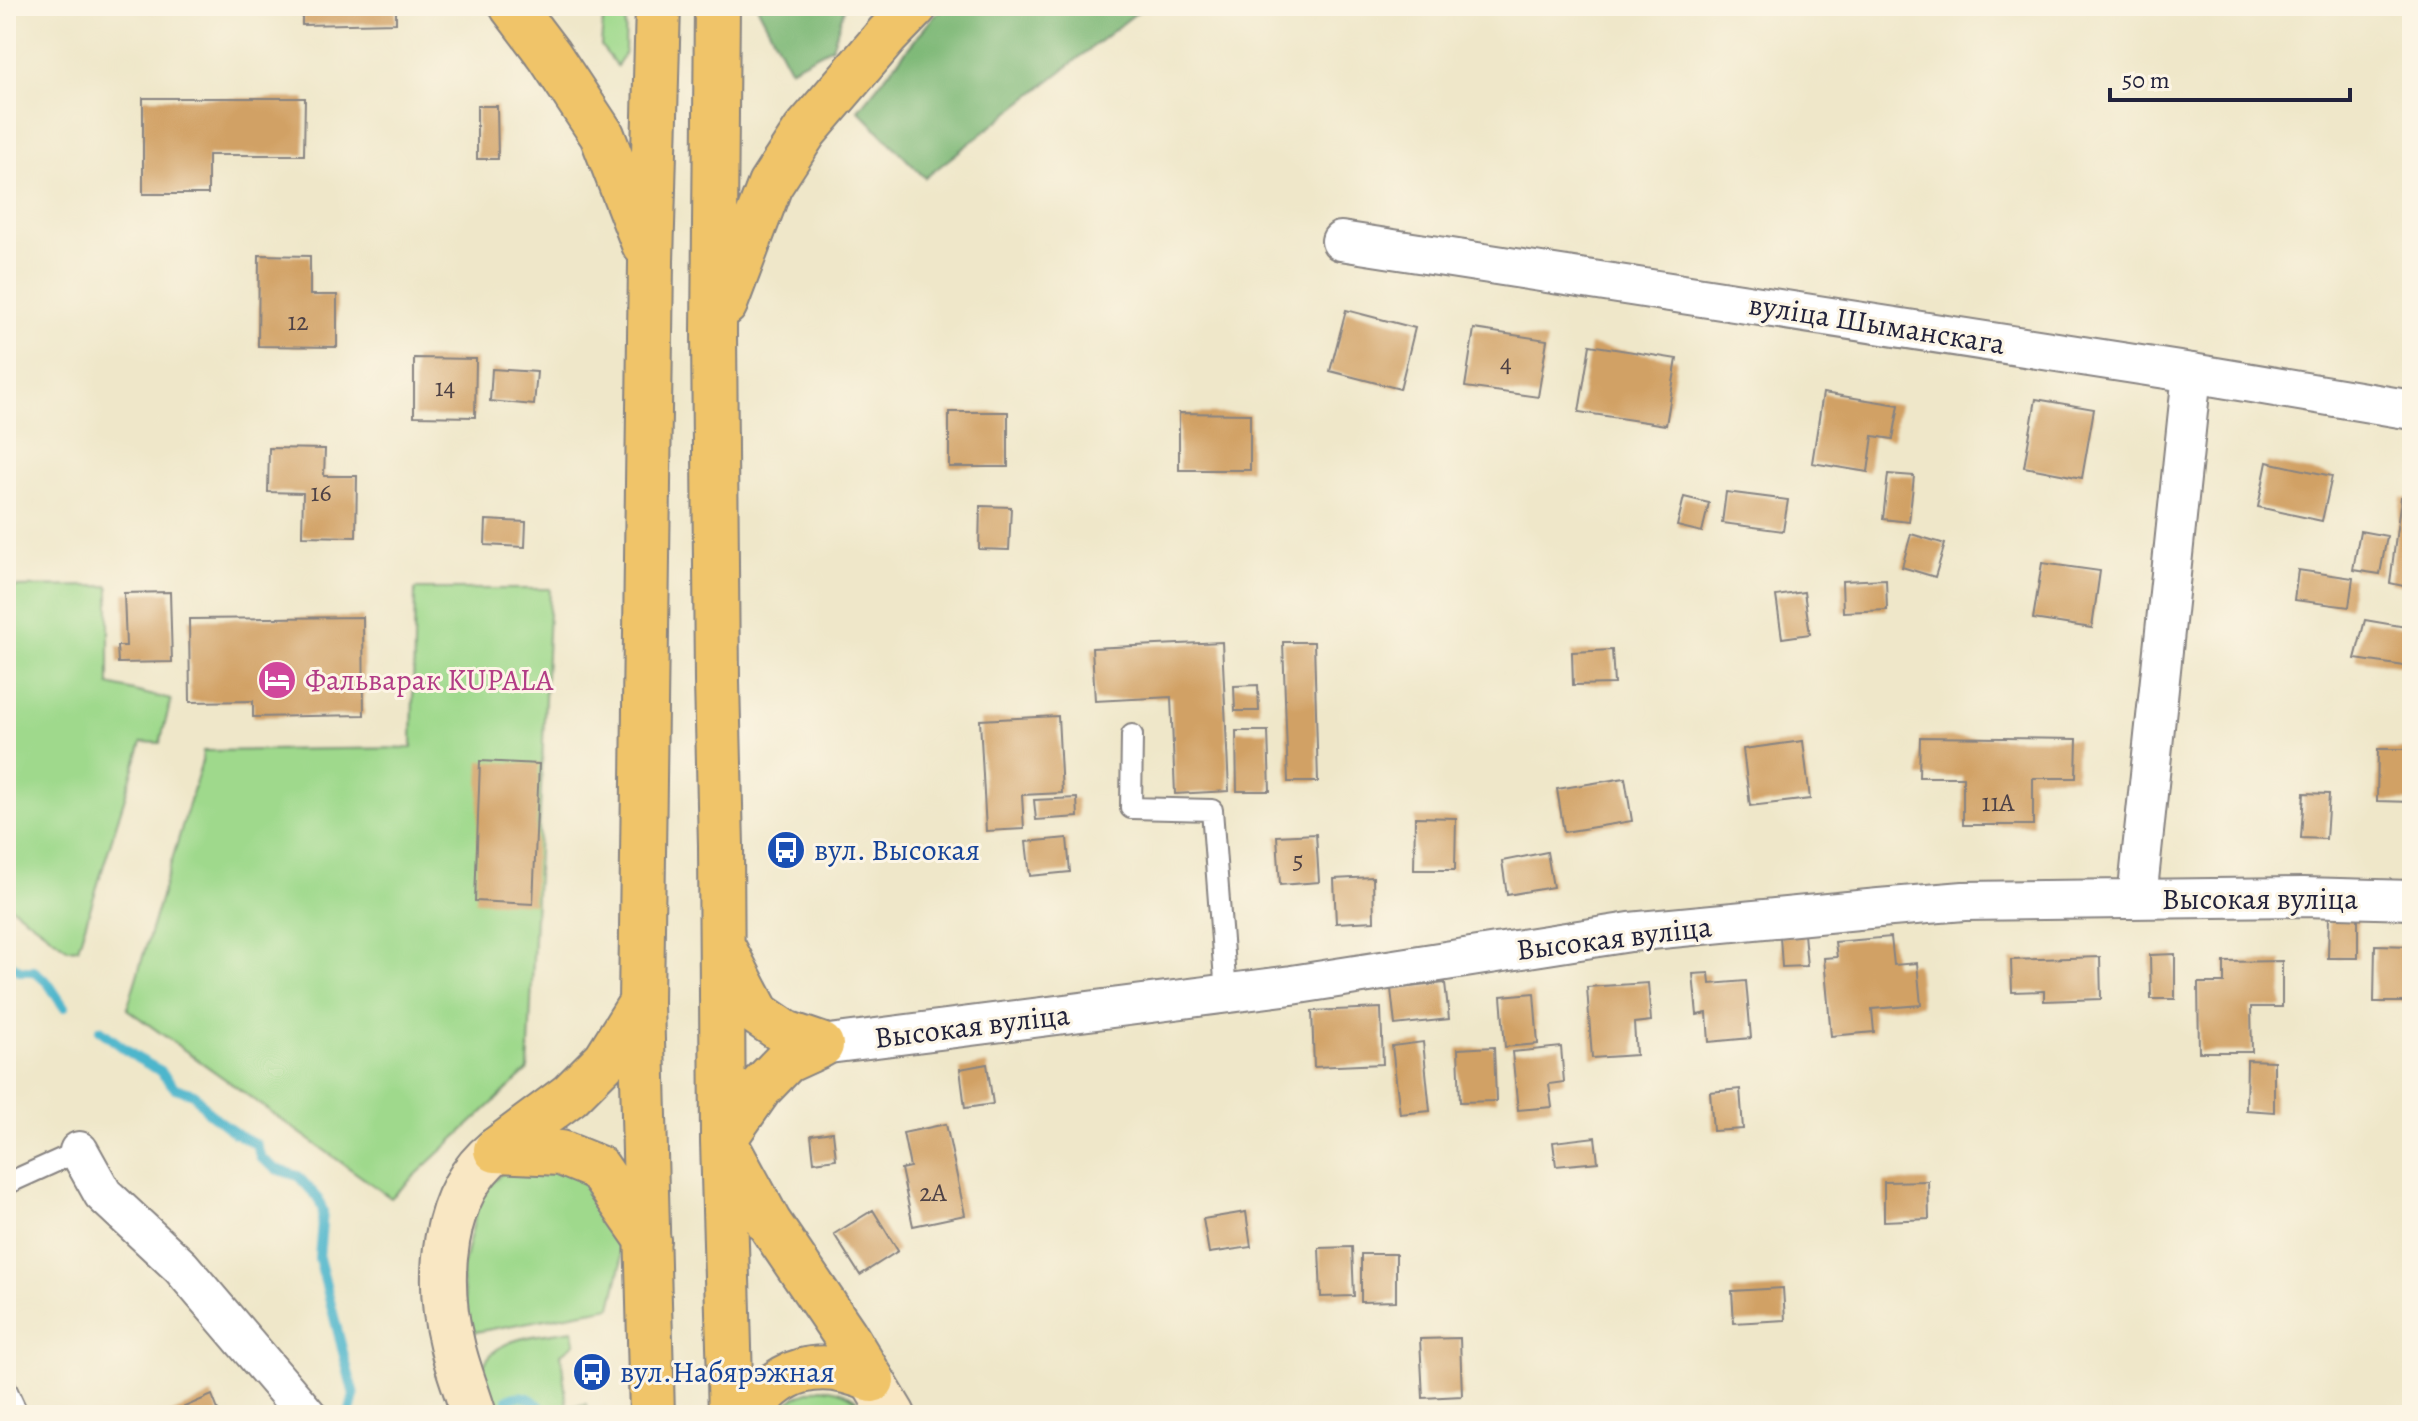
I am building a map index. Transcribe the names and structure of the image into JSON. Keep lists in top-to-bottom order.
{
  "streets": {
    "street": ["вуліца Шыманскага", "Высокая вуліца"]
  },
  "places": {
    "hotel": ["Фальварак KUPALA"],
    "bus stop": ["вул. Высокая", "вул.Набярэжная"]
  },
  "house_numbers": [
    "12",
    "4",
    "14",
    "16",
    "11А",
    "5",
    "2А"
  ],
  "scale_bar": "50 m"
}
